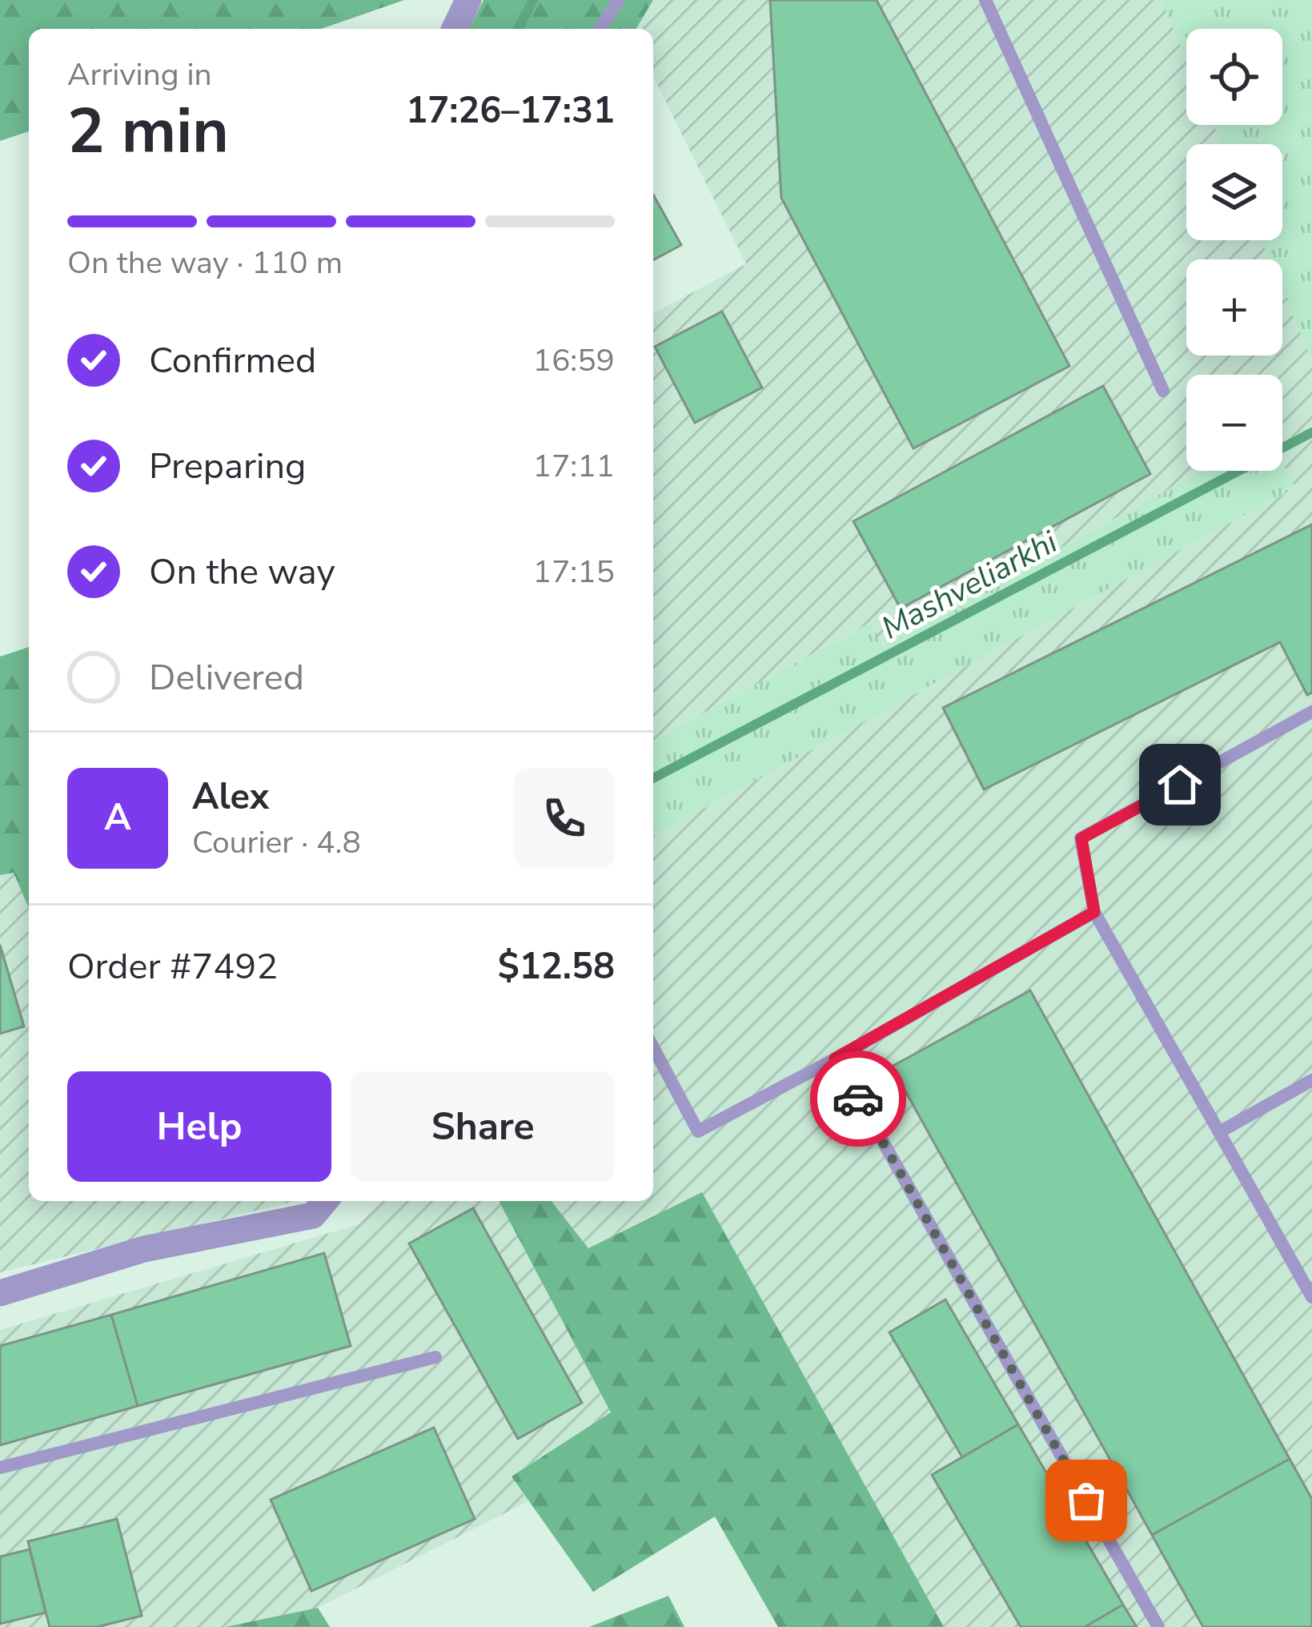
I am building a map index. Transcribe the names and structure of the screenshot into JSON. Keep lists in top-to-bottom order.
{
  "water": ["Mashveliarkhi"],
  "page": {
    "map_buttons": ["+", "−"],
    "heading": ["2 min", "Arriving in", "17:26–17:31"],
    "panel": [
      "Alex",
      "Courier · 4.8",
      "Order #7492",
      "$12.58"
    ],
    "bar": "On the way · 110 m",
    "list": [
      ["Confirmed", "16:59"],
      ["Preparing", "17:11"],
      ["On the way", "17:15"],
      "Delivered"
    ],
    "round": "A",
    "buttons": ["Help", "Share"]
  }
}
